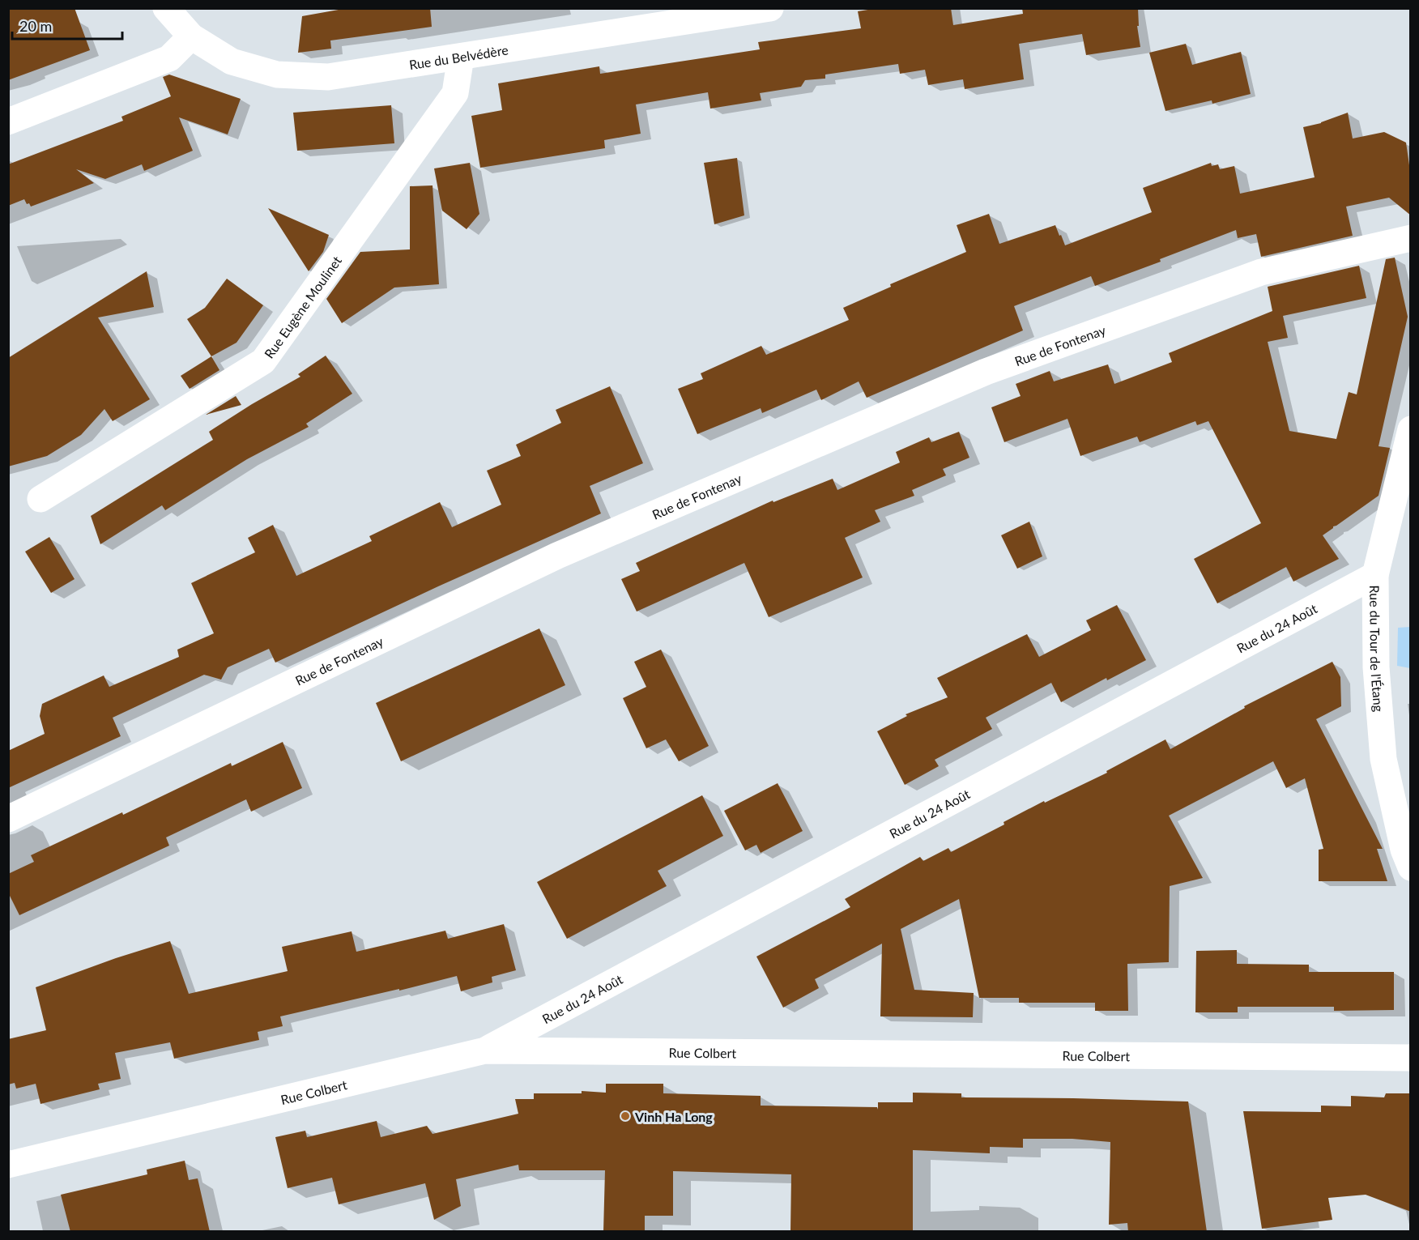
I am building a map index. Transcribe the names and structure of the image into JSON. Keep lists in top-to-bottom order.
{
  "streets": {
    "street": [
      "Rue du Belvédère",
      "Rue Eugène Moulinet",
      "Rue de Fontenay",
      "Rue du 24 Août",
      "Rue du Tour de l'Étang",
      "Rue Colbert"
    ]
  },
  "crossings": [
    ["Rue du Belvédère", "Rue Eugène Moulinet"],
    ["Rue du 24 Août", "Rue du Tour de l'Étang"],
    ["Rue du 24 Août", "Rue Colbert"]
  ],
  "places": ["Vinh Ha Long"],
  "scale_bar": "20 m"
}
